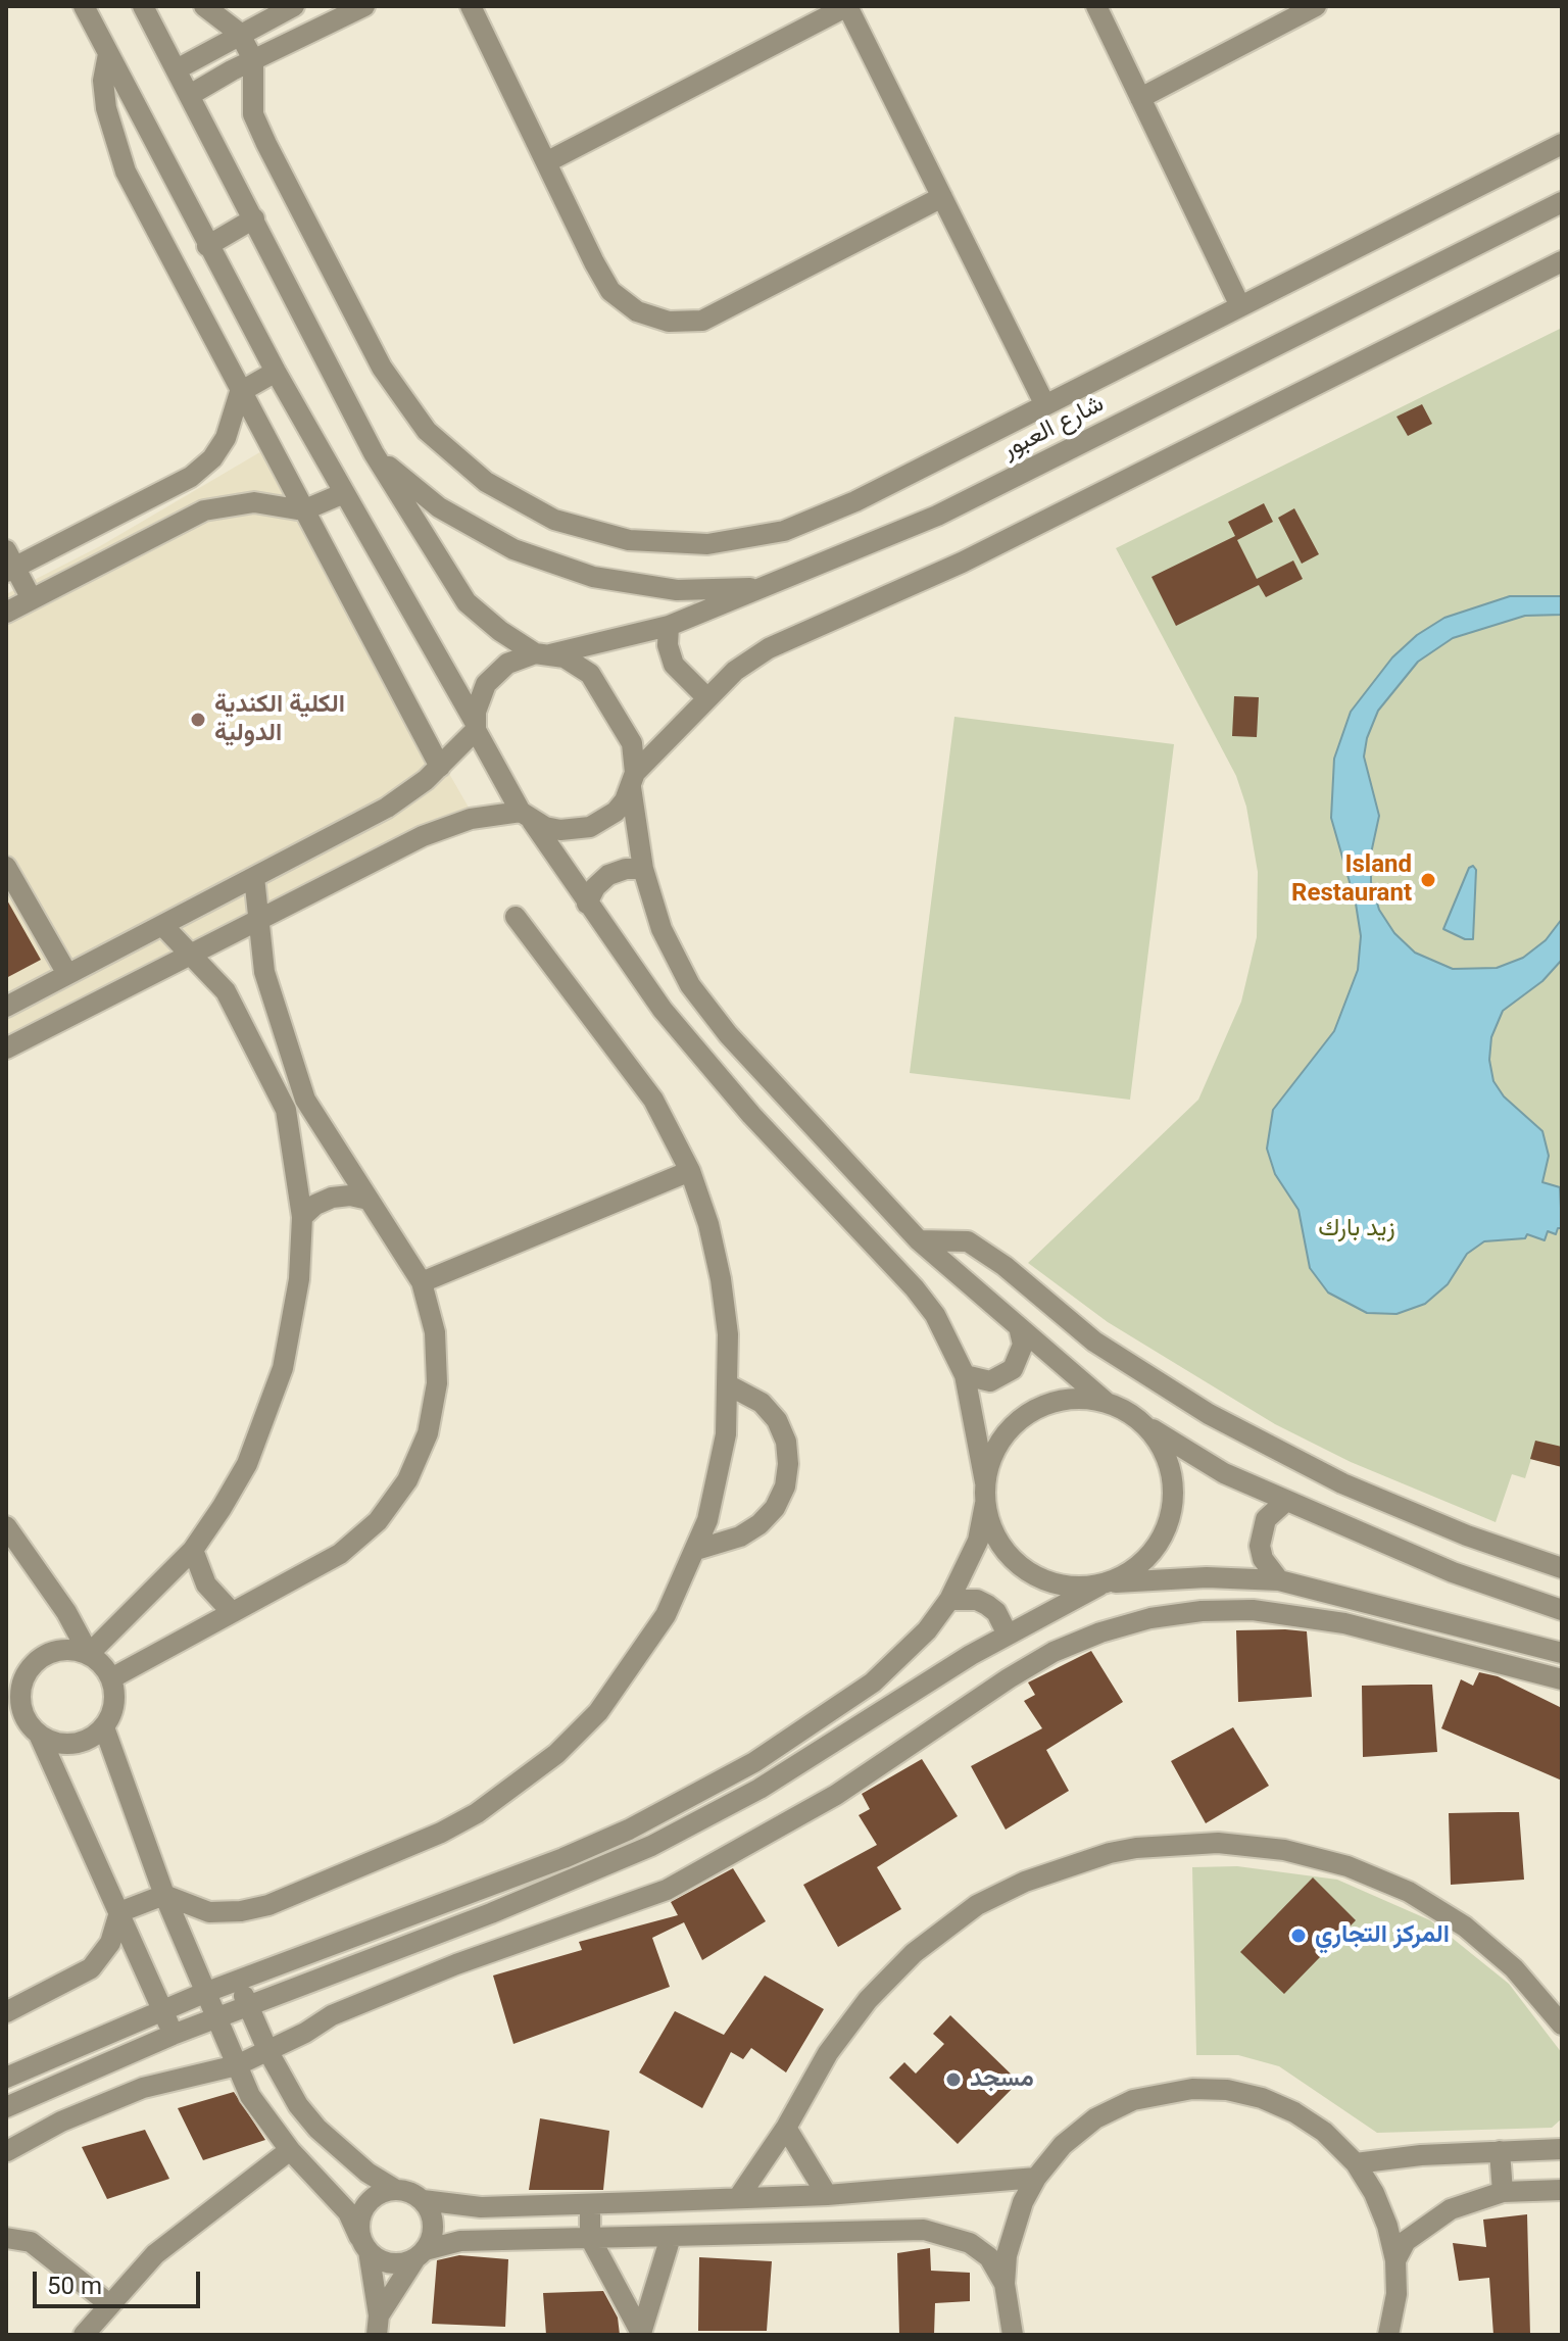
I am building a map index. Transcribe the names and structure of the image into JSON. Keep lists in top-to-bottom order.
{
  "streets": {
    "street": ["شارع العبور"]
  },
  "parks": ["زيد بارك"],
  "places": [
    "الكلية الكندية الدولية",
    "Island Restaurant",
    "المركز التجاري",
    "مسجد"
  ],
  "scale_bar": "50 m"
}
